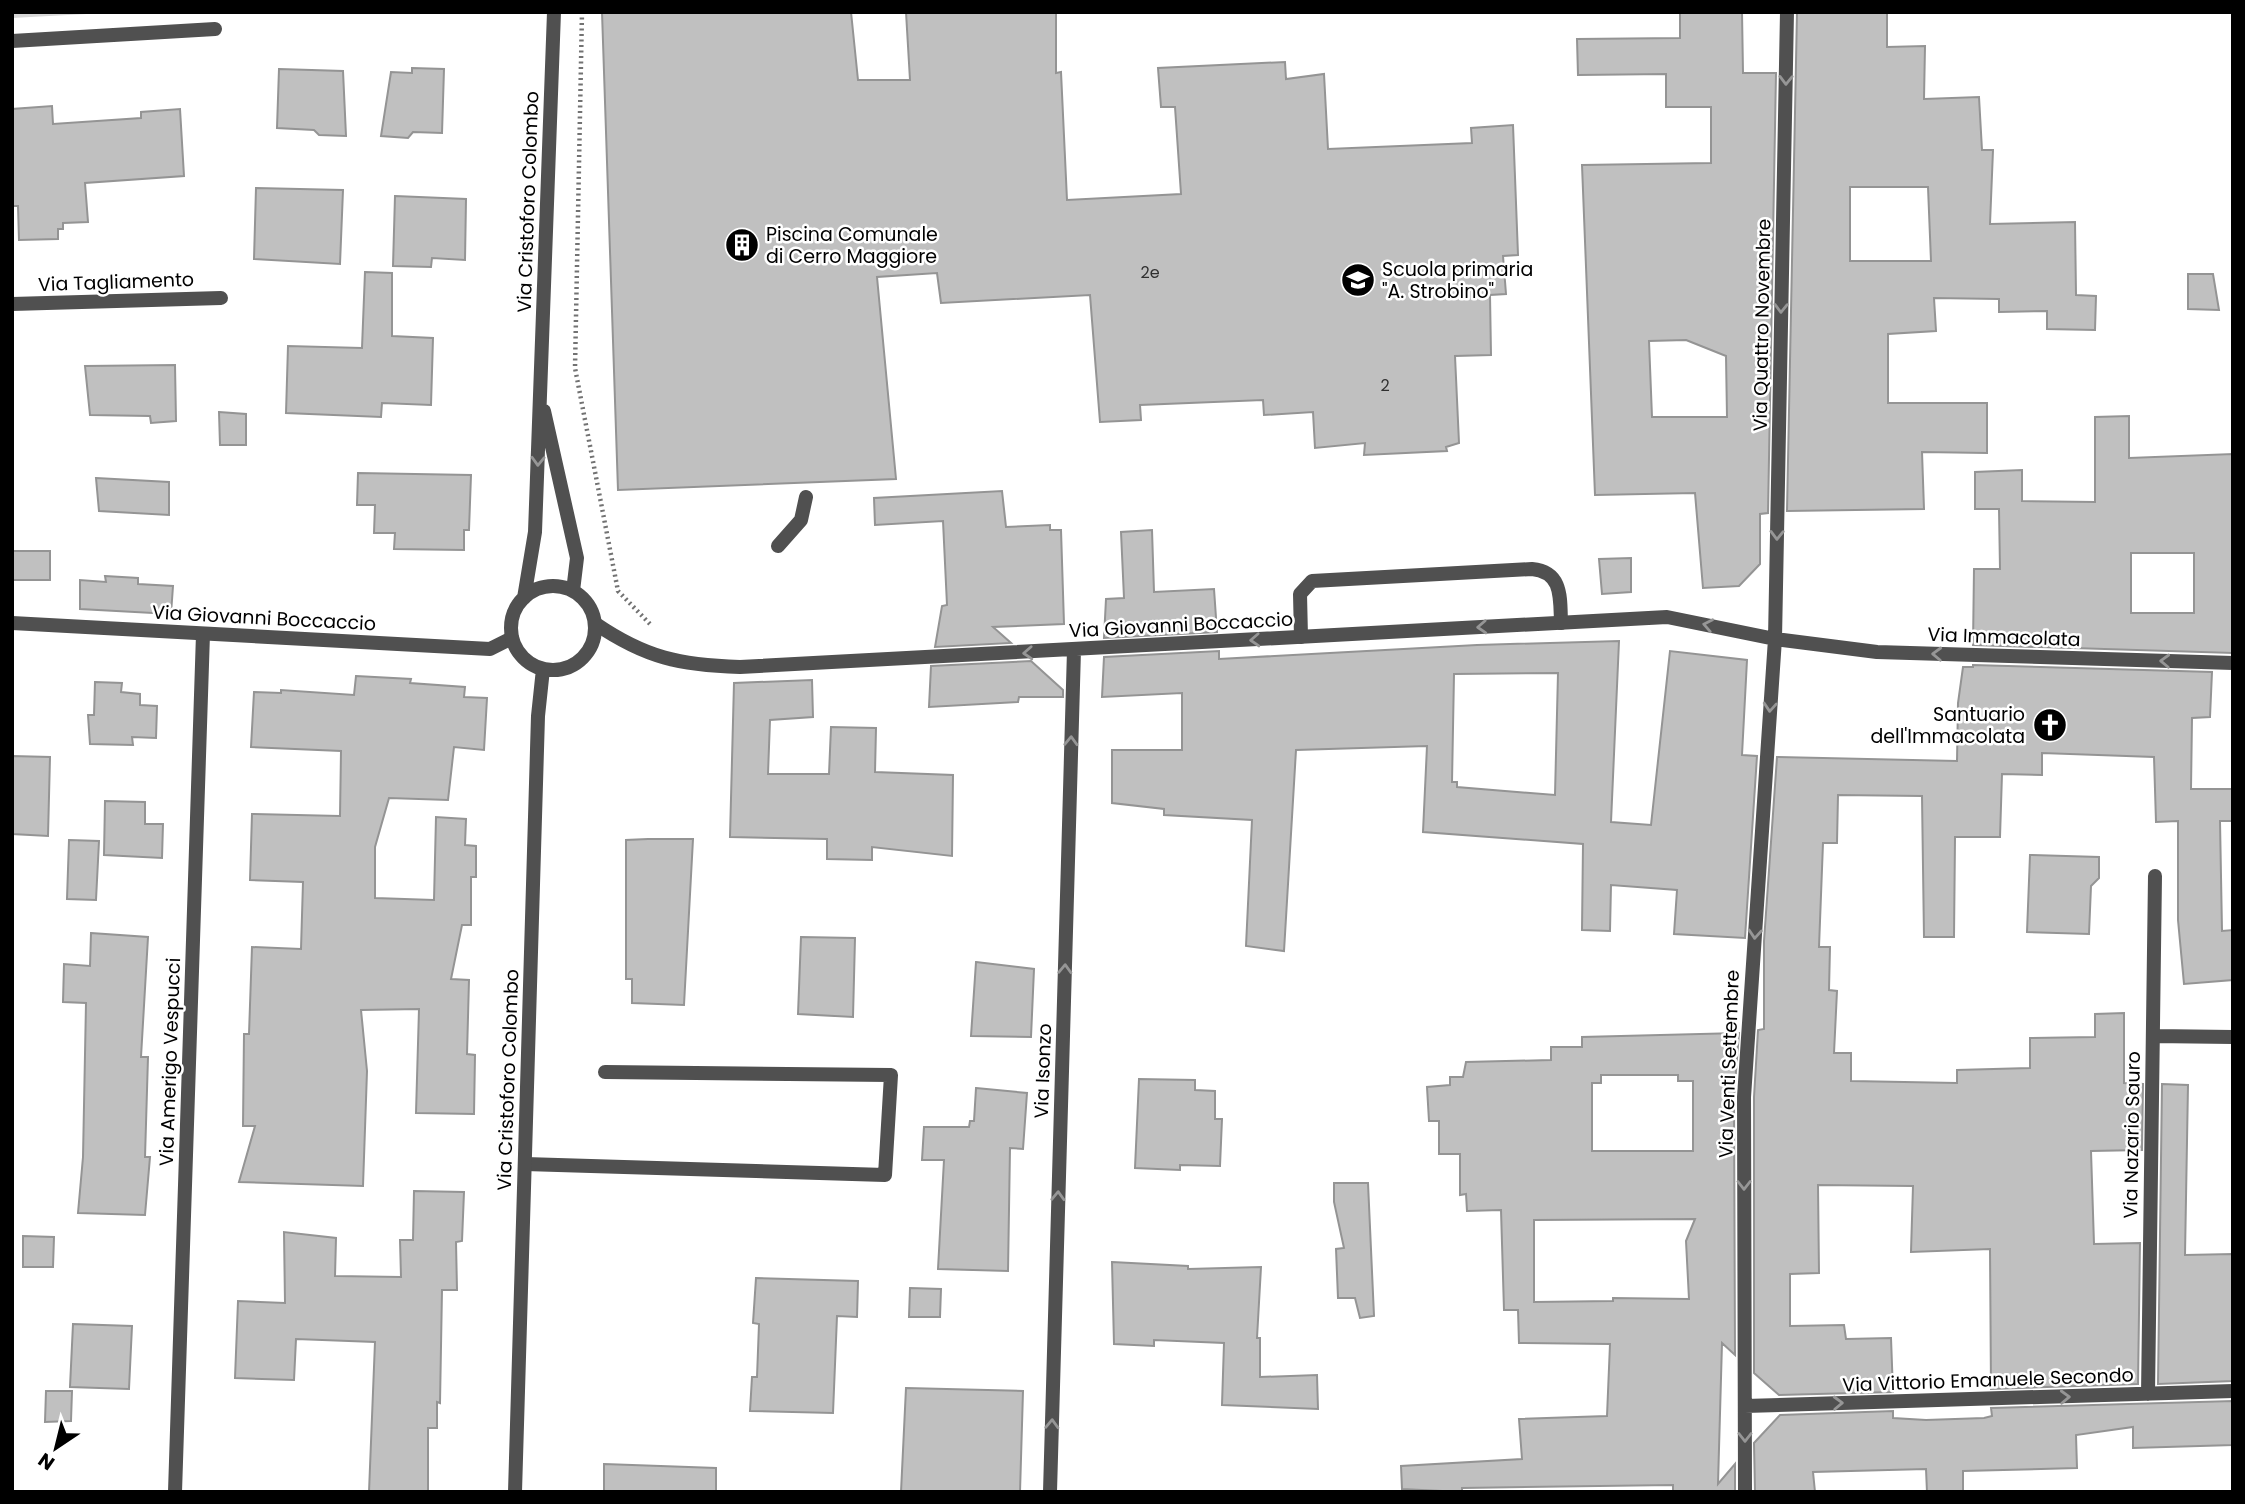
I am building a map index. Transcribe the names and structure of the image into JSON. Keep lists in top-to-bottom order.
{
  "streets": {
    "street": [
      "Via Cristoforo Colombo",
      "Via Tagliamento",
      "Via Quattro Novembre",
      "Via Giovanni Boccaccio",
      "Via Immacolata",
      "Via Amerigo Vespucci",
      "Via Venti Settembre",
      "Via Isonzo",
      "Via Nazario Sauro",
      "Via Vittorio Emanuele Secondo"
    ]
  },
  "crossings": [
    ["Via Cristoforo Colombo", "Via Giovanni Boccaccio"],
    ["Via Quattro Novembre", "Via Giovanni Boccaccio"],
    ["Via Quattro Novembre", "Via Immacolata"],
    ["Via Quattro Novembre", "Via Venti Settembre"],
    ["Via Giovanni Boccaccio", "Via Immacolata"],
    ["Via Giovanni Boccaccio", "Via Amerigo Vespucci"],
    ["Via Giovanni Boccaccio", "Via Venti Settembre"],
    ["Via Giovanni Boccaccio", "Via Isonzo"],
    ["Via Immacolata", "Via Venti Settembre"],
    ["Via Venti Settembre", "Via Vittorio Emanuele Secondo"],
    ["Via Nazario Sauro", "Via Vittorio Emanuele Secondo"]
  ],
  "one_way": [
    "Via Quattro Novembre",
    "Via Giovanni Boccaccio",
    "Via Immacolata",
    "Via Venti Settembre",
    "Via Isonzo",
    "Via Vittorio Emanuele Secondo"
  ],
  "places": {
    "building": ["Piscina Comunale di Cerro Maggiore"],
    "school or university": ["Scuola primaria \"A. Strobino\""],
    "church": ["Santuario dell'Immacolata"]
  },
  "house_numbers": ["2e", "2"],
  "north": "bottom left"
}
